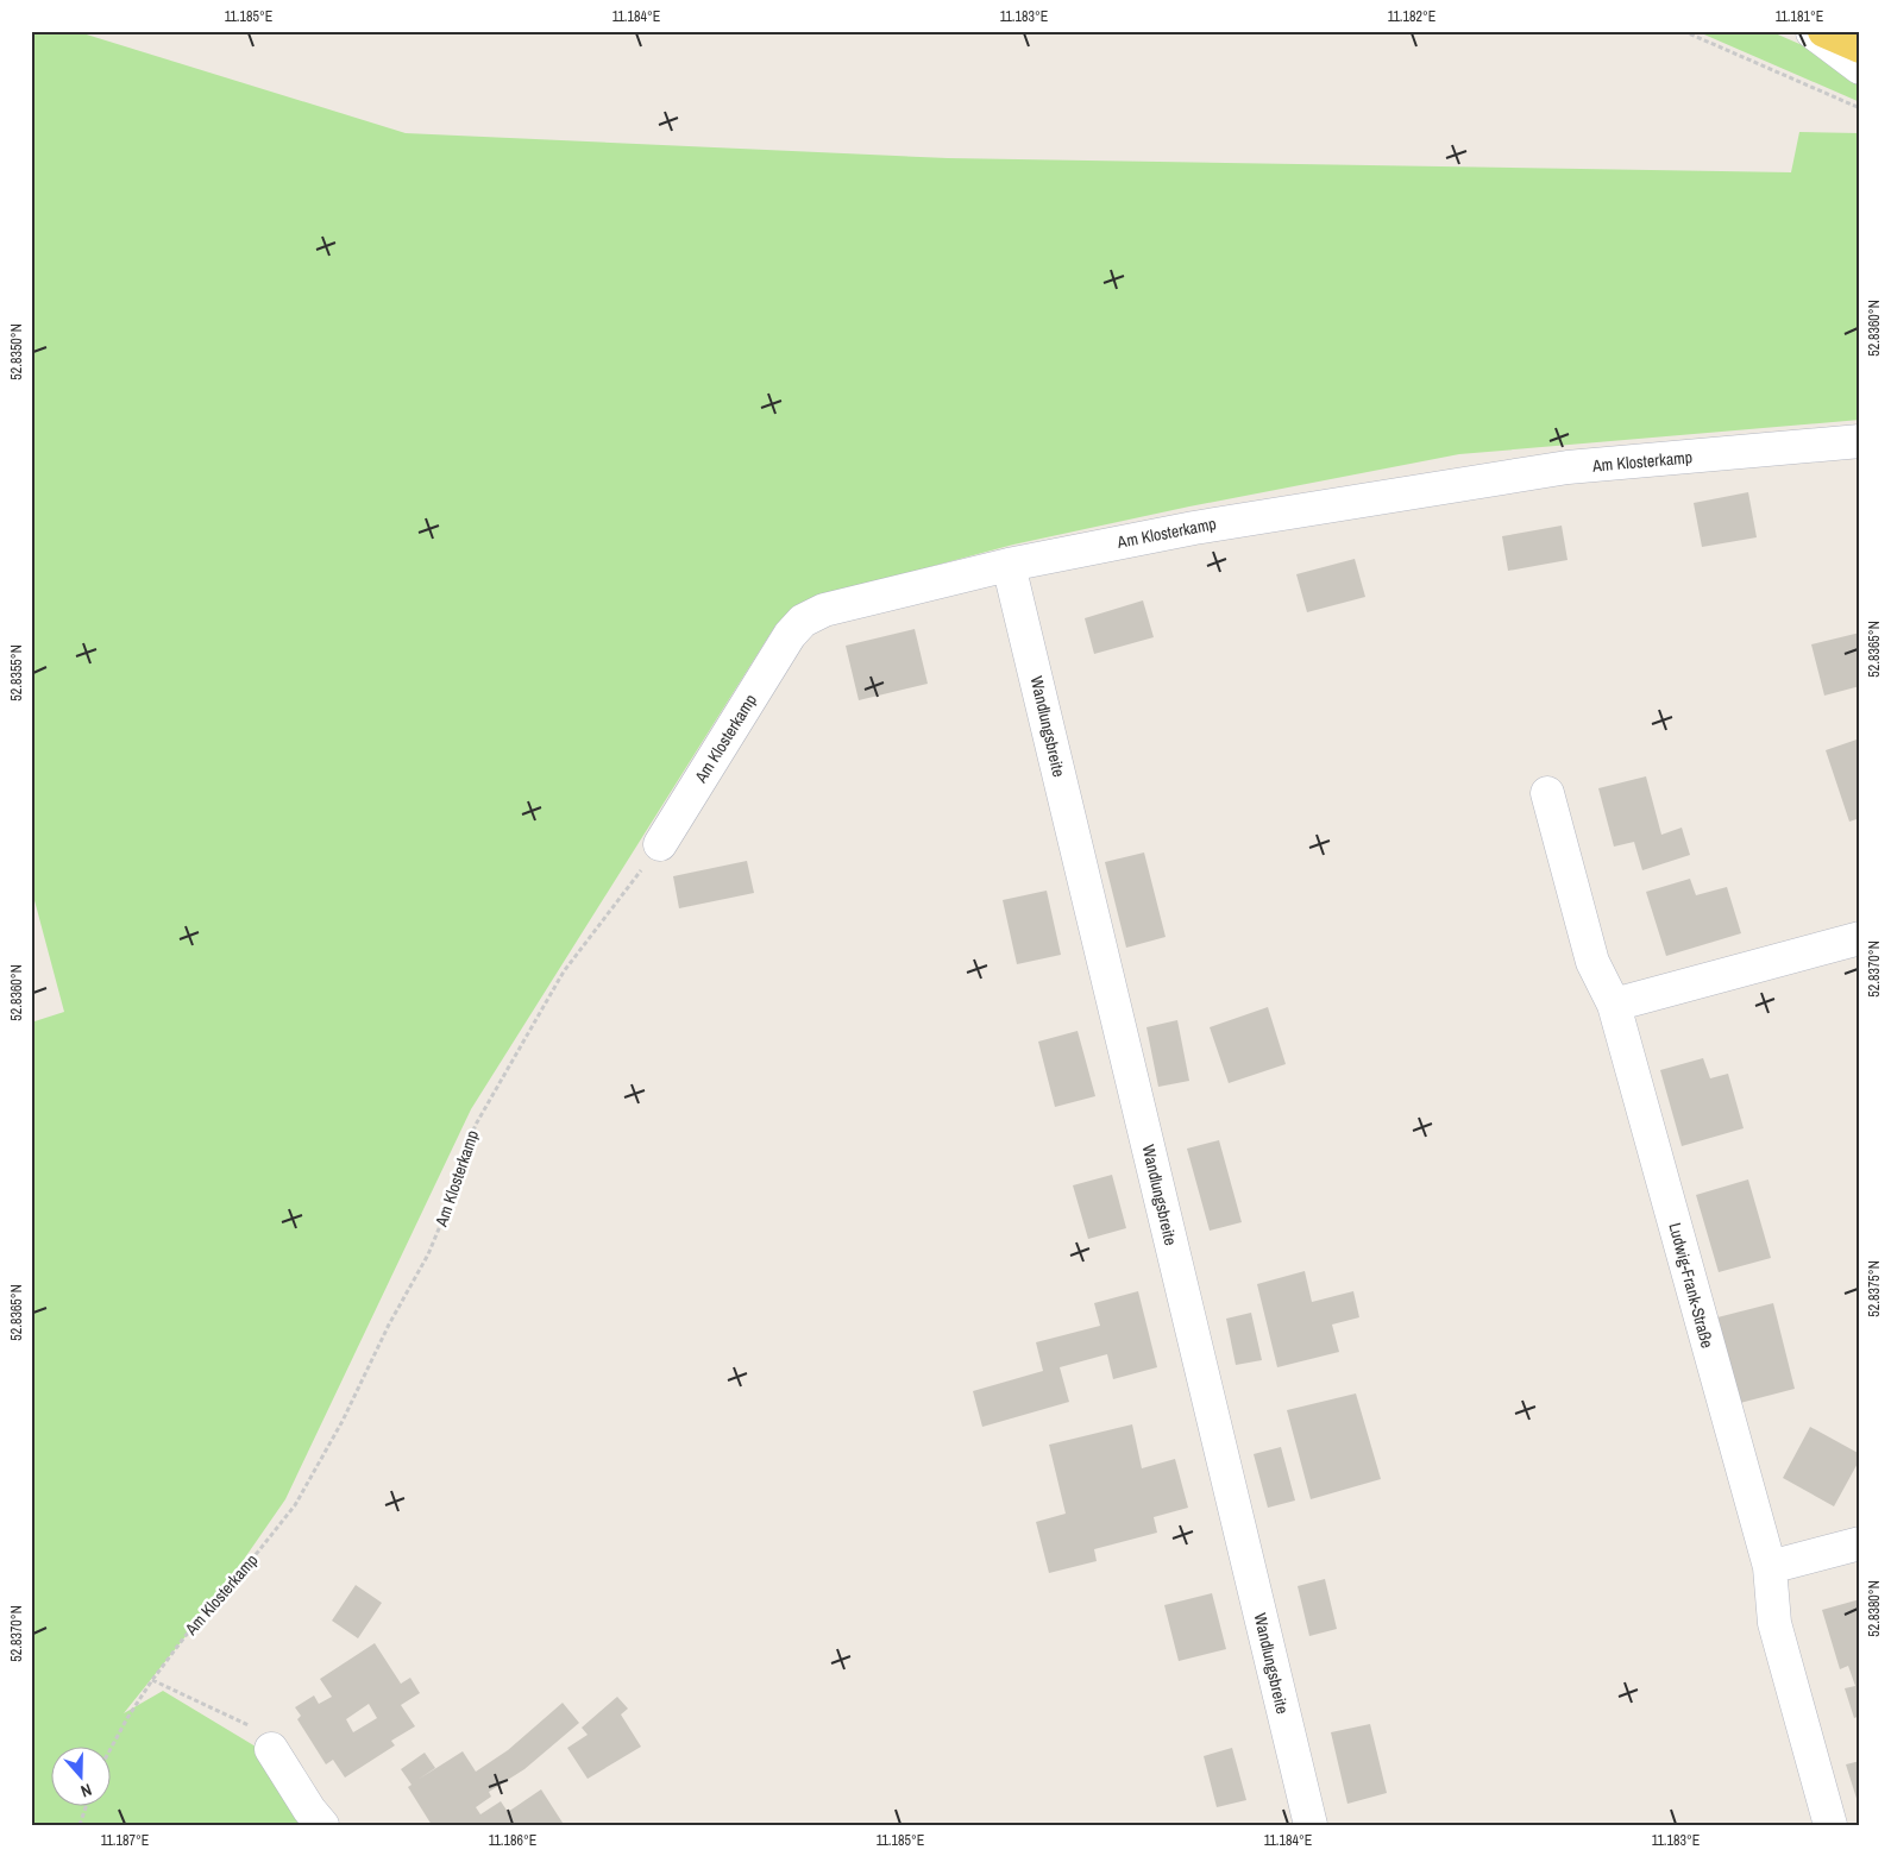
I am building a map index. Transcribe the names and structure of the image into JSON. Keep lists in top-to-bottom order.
{
  "streets": {
    "street": ["Am Klosterkamp", "Wandlungsbreite", "Ludwig-Frank-Straße"]
  },
  "crossings": [
    ["Am Klosterkamp", "Wandlungsbreite"]
  ],
  "north": "bottom",
  "coordinates": [
    "11.185°E",
    "11.184°E",
    "11.183°E",
    "11.182°E",
    "11.181°E",
    "52.8360°N",
    "52.8350°N",
    "52.8365°N",
    "52.8355°N",
    "52.8370°N",
    "52.8375°N",
    "52.8380°N",
    "11.187°E",
    "11.186°E"
  ]
}
